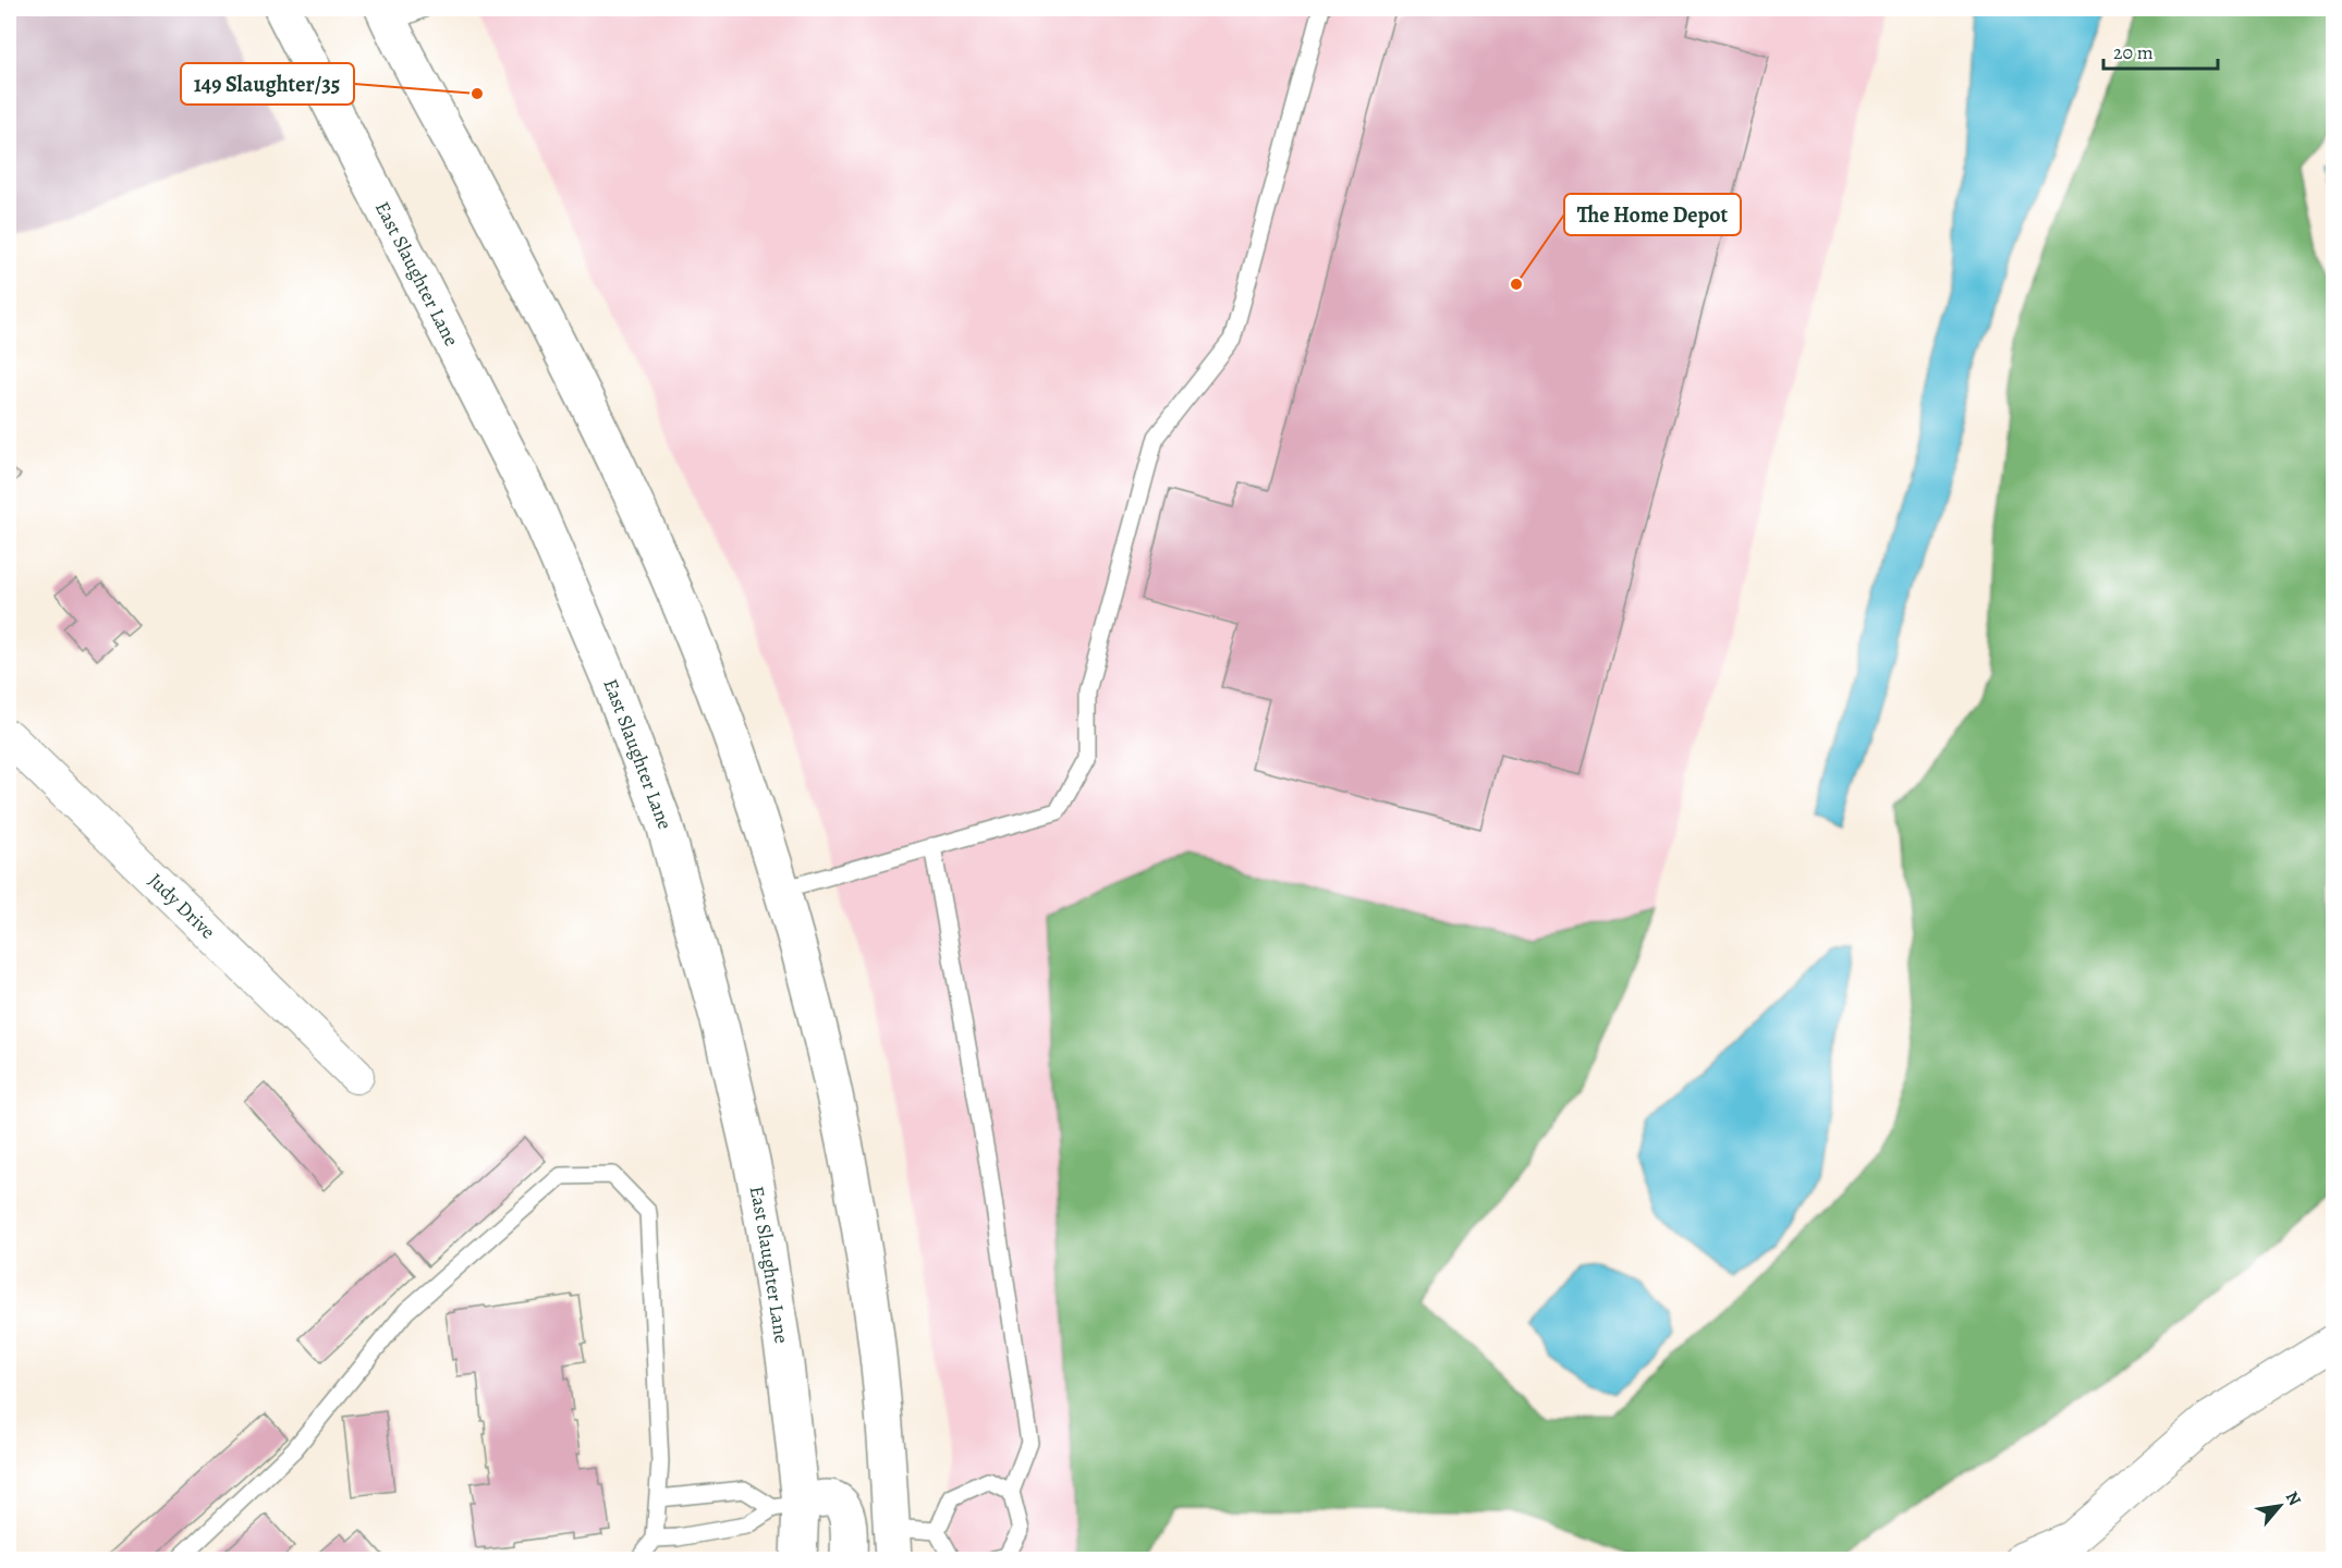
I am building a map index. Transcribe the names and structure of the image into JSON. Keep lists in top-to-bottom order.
{
  "streets": {
    "main road": ["East Slaughter Lane"],
    "street": ["Judy Drive"]
  },
  "places": ["149 Slaughter/35", "The Home Depot"],
  "scale_bar": "20 m",
  "north": "top right"
}
